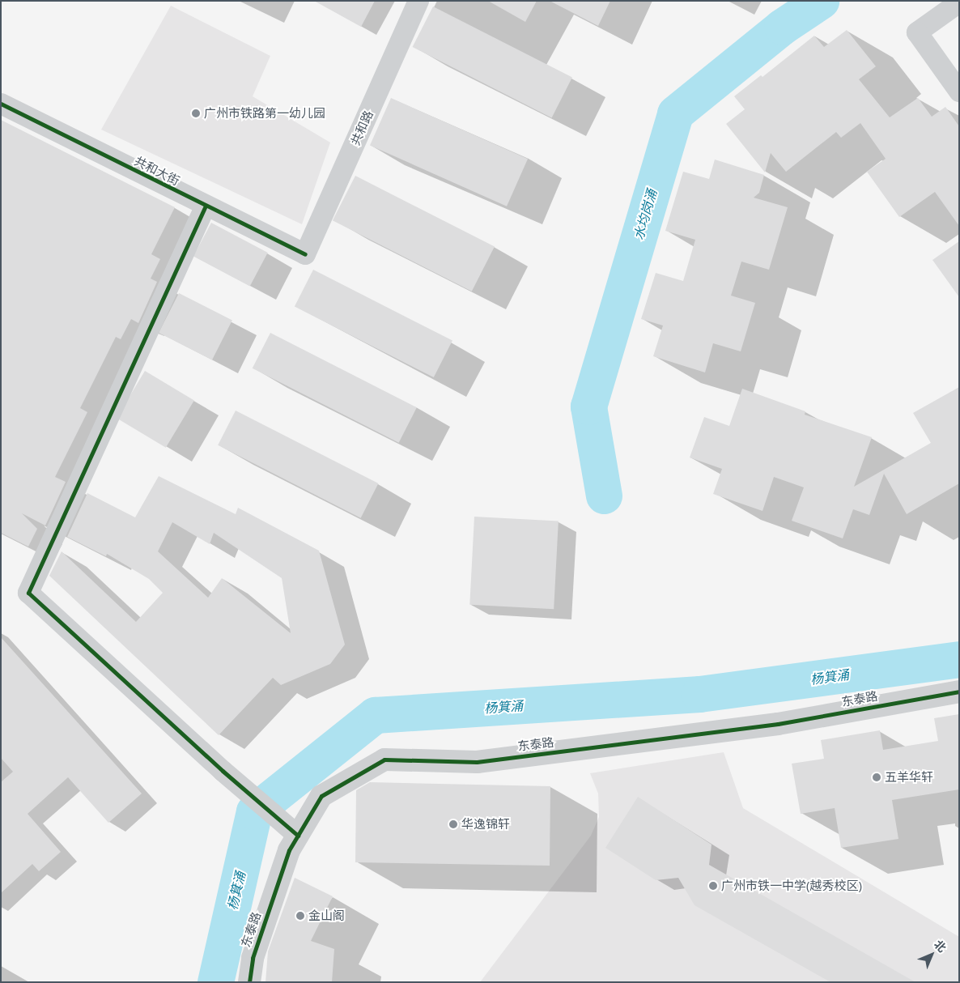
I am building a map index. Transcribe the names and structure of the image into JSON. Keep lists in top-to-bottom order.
{
  "streets": {
    "street": ["共和路", "共和大街", "东泰路"]
  },
  "crossings": [
    ["共和路", "共和大街"]
  ],
  "water": ["水均岗涌", "杨箕涌"],
  "places": [
    "广州市铁路第一幼儿园",
    "五羊华轩",
    "华逸锦轩",
    "广州市铁一中学(越秀校区)",
    "金山阁"
  ],
  "north": "top right"
}
